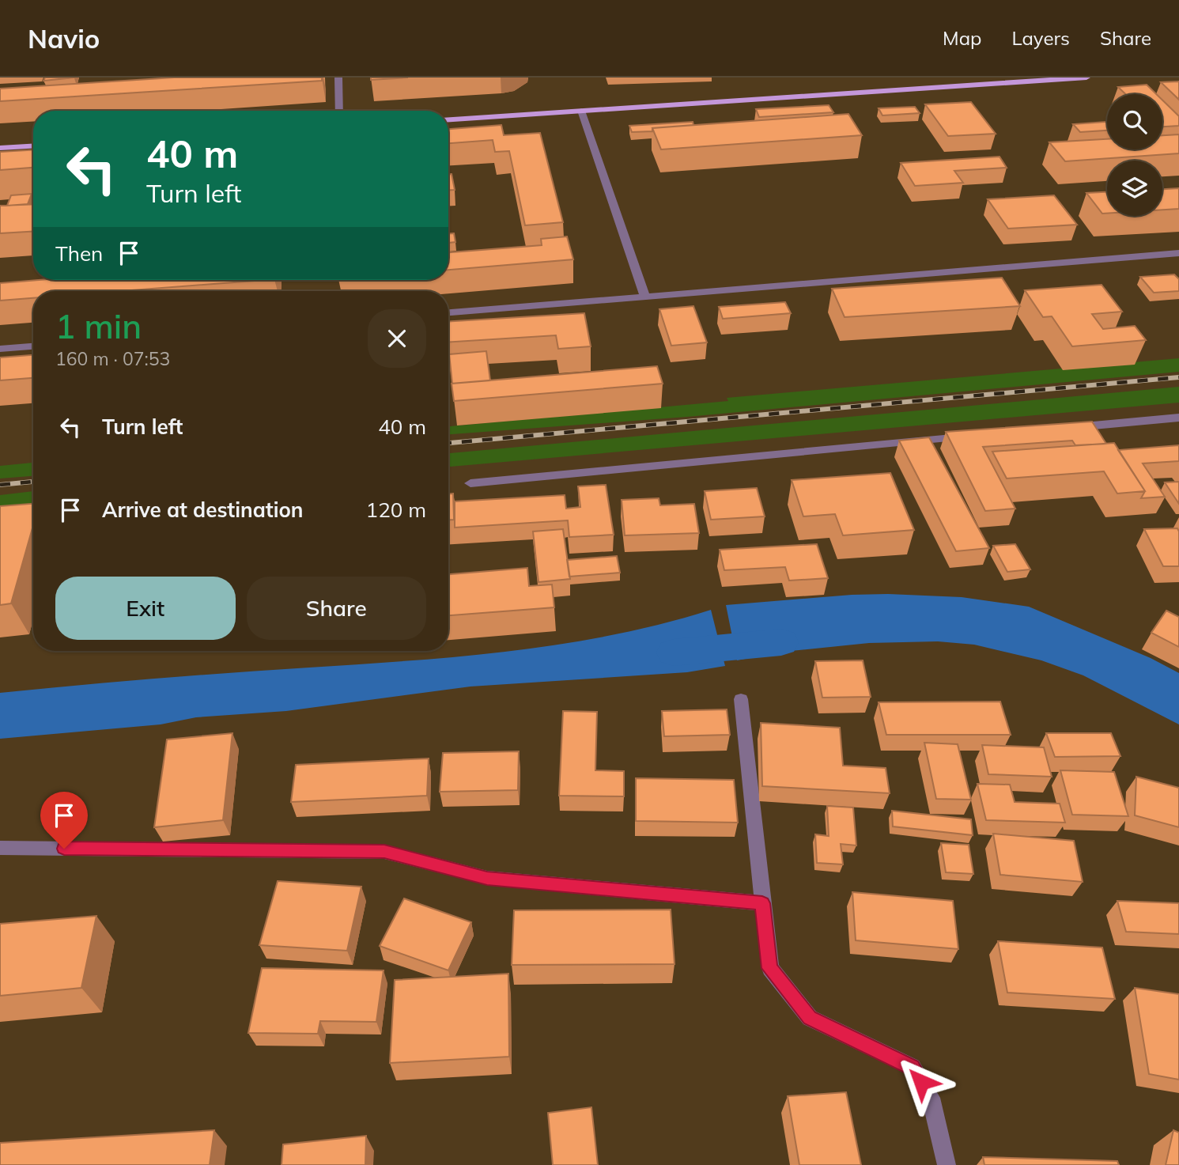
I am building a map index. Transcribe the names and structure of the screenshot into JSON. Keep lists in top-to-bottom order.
{
  "page": {
    "header": "Navio",
    "nav": ["Map", "Layers", "Share"],
    "turn": ["40 m", "Turn left"],
    "then": "Then",
    "heading": ["1 min", "160 m · 07:53"],
    "list": [
      {
        "name": "Turn left",
        "value": "40 m"
      },
      {
        "name": "Arrive at destination",
        "value": "120 m"
      }
    ],
    "buttons": ["Exit", "Share"]
  }
}
